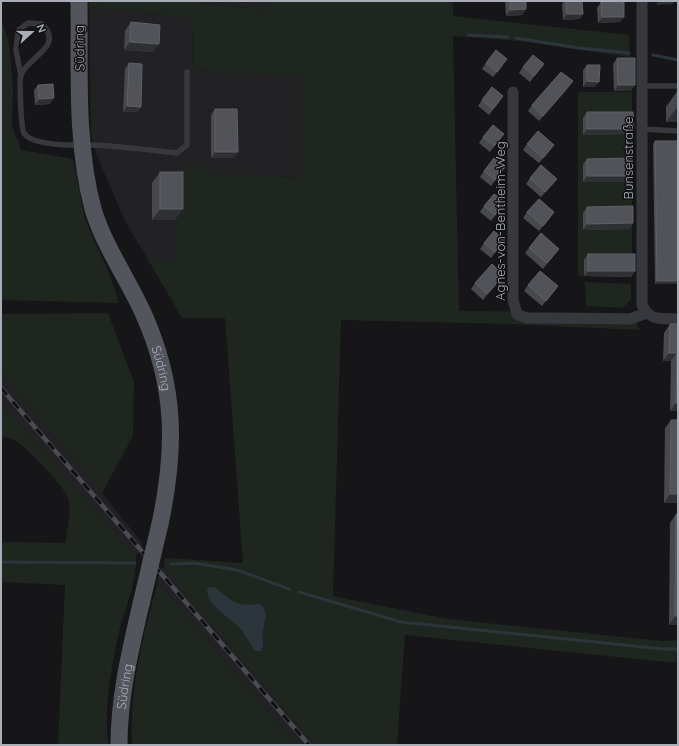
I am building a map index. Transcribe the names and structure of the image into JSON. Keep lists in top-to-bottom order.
{
  "streets": {
    "main road": ["Südring"],
    "street": ["Bunsenstraße", "Agnes-von-Bentheim-Weg"]
  },
  "crossings": [
    ["Bunsenstraße", "Agnes-von-Bentheim-Weg"]
  ],
  "north": "right"
}
